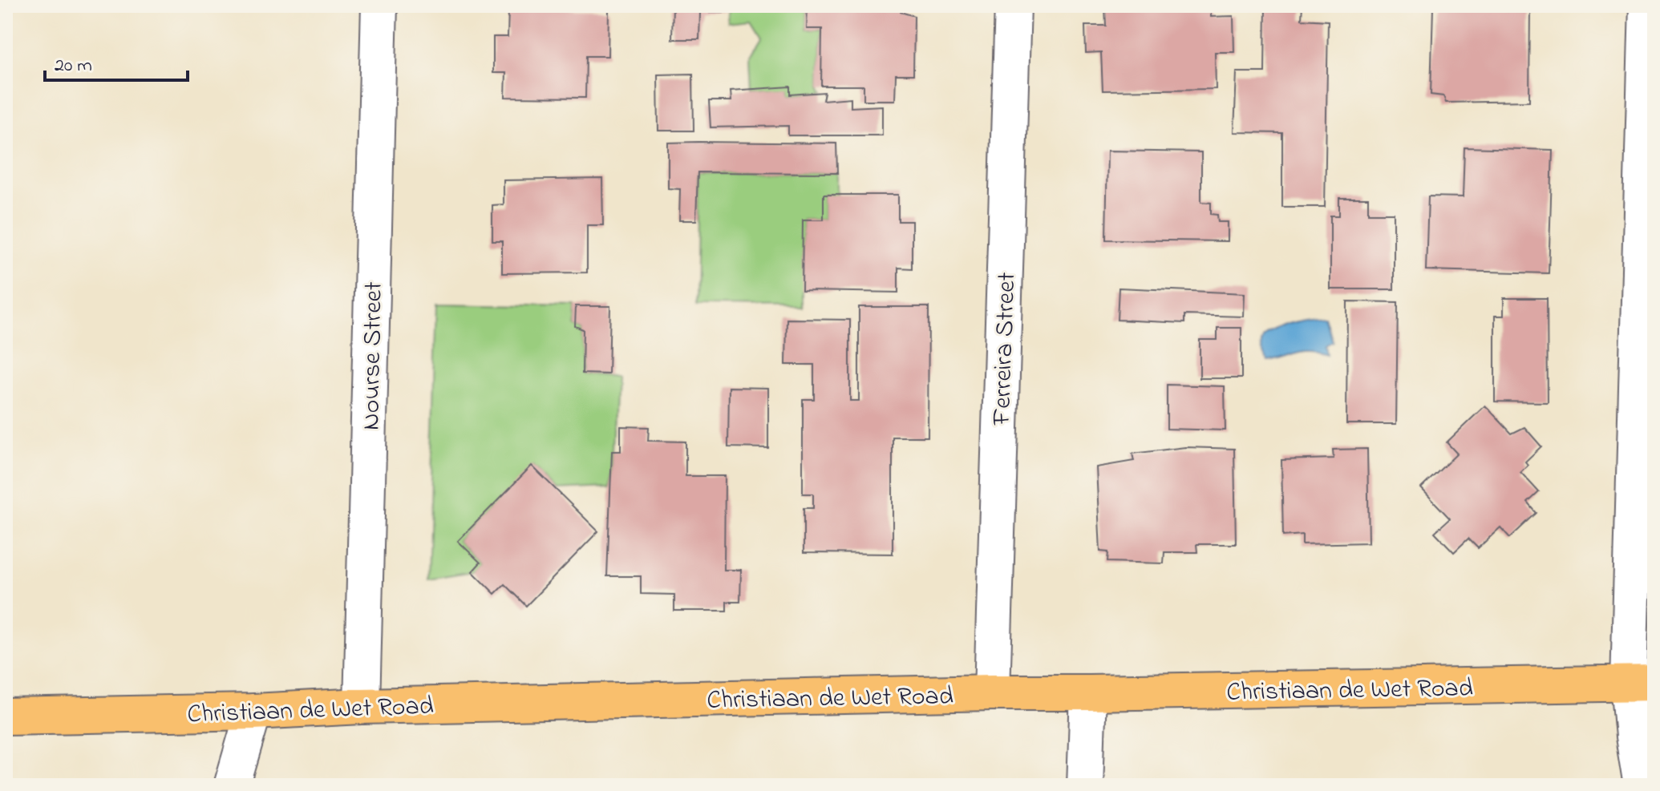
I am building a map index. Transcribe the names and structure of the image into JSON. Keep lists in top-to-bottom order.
{
  "streets": {
    "main road": ["Christiaan de Wet Road"],
    "street": ["Ferreira Street", "Nourse Street"]
  },
  "crossings": [
    ["Ferreira Street", "Christiaan de Wet Road"],
    ["Nourse Street", "Christiaan de Wet Road"]
  ],
  "scale_bar": "20 m"
}
